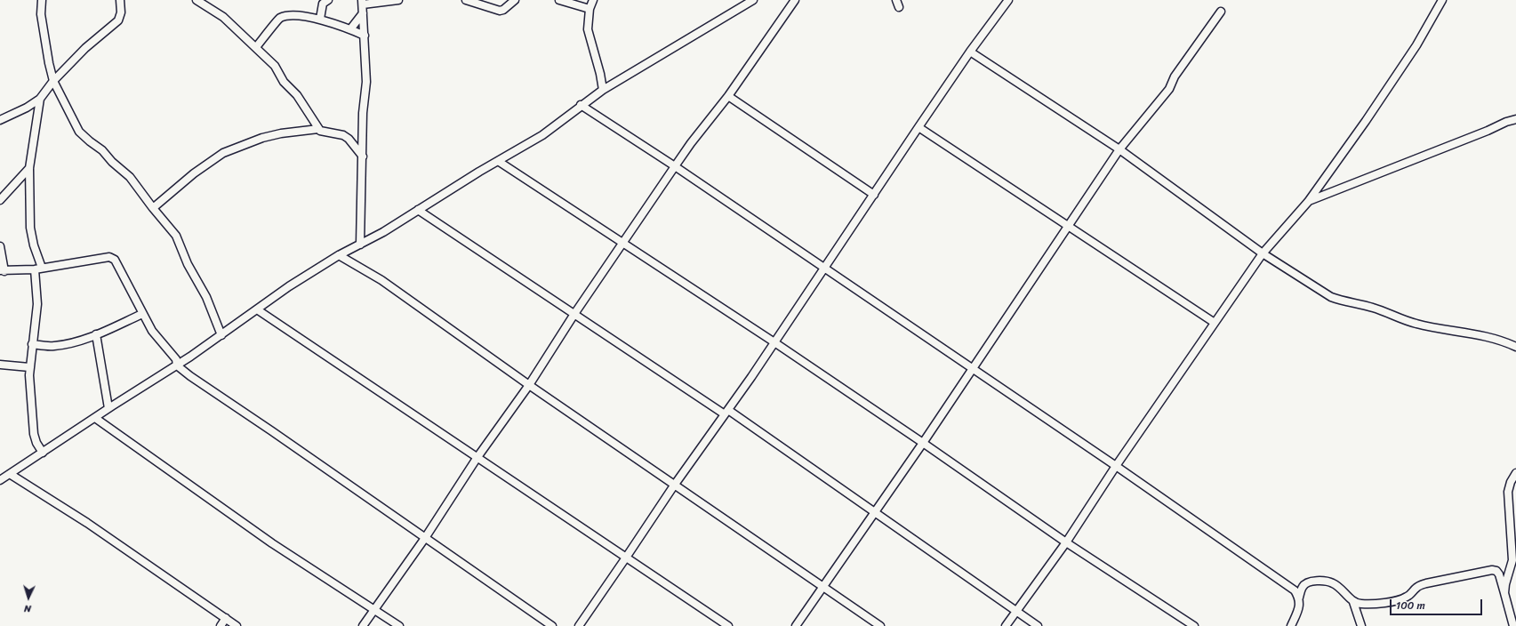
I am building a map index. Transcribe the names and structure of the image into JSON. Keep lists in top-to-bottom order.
{
  "scale_bar": "100 m",
  "north": "bottom"
}
